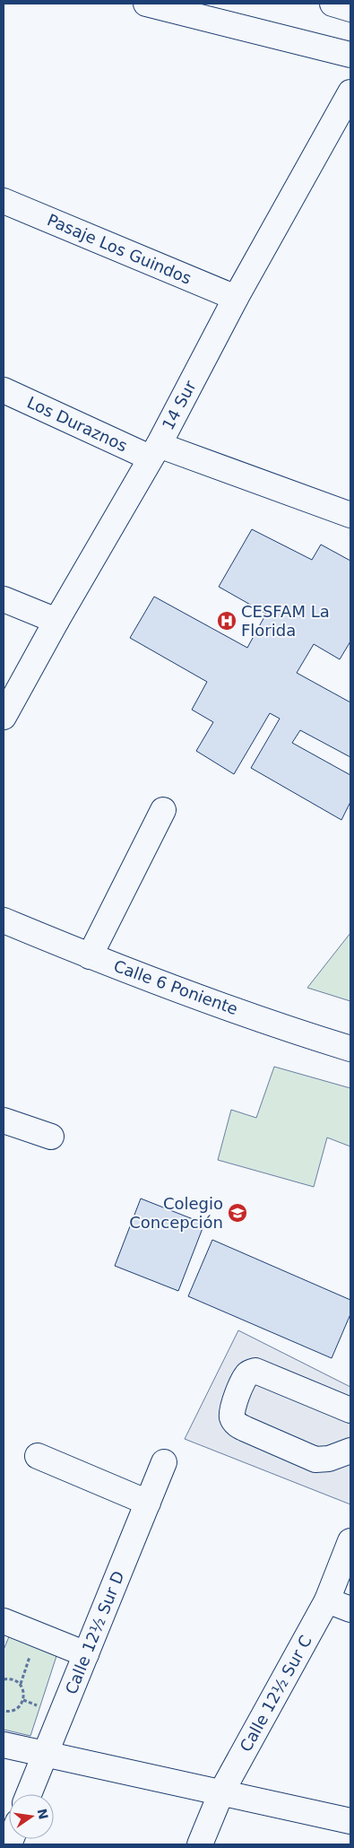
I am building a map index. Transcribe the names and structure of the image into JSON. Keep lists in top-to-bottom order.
{
  "streets": {
    "street": [
      "Pasaje Los Guindos",
      "14 Sur",
      "Los Duraznos",
      "Calle 6 Poniente",
      "Calle 12½ Sur D",
      "Calle 12½ Sur C"
    ]
  },
  "crossings": [
    ["Pasaje Los Guindos", "14 Sur"],
    ["14 Sur", "Los Duraznos"]
  ],
  "places": {
    "hospital": ["CESFAM La Florida"],
    "school or university": ["Colegio Concepción"]
  },
  "north": "right"
}
